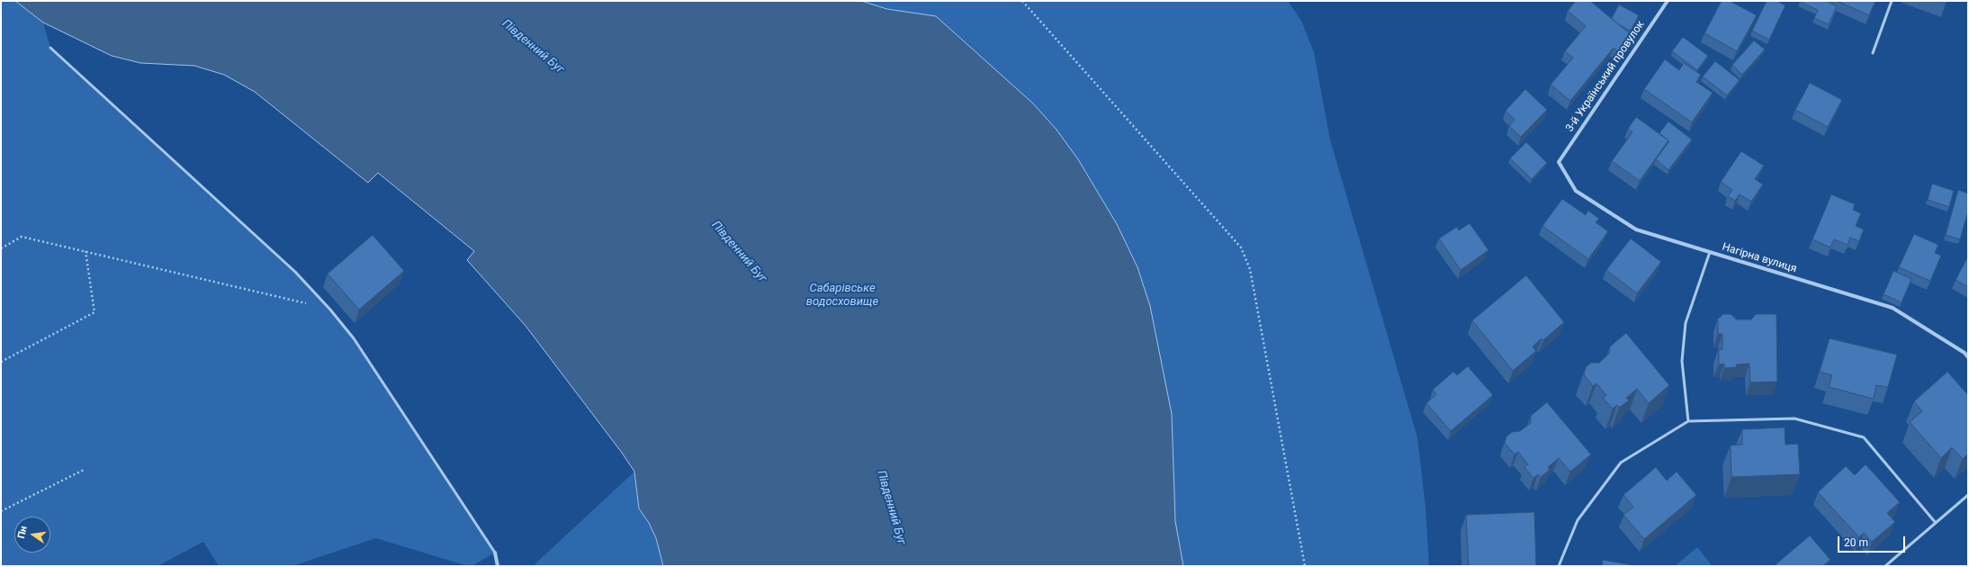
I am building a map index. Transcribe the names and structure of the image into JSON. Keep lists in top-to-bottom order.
{
  "streets": {
    "street": ["3-й Український провулок", "Нагірна вулиця"]
  },
  "crossings": [
    ["3-й Український провулок", "Нагірна вулиця"]
  ],
  "water": ["Південний Буг", "Сабарівське водосховище"],
  "scale_bar": "20 m",
  "north": "left"
}
